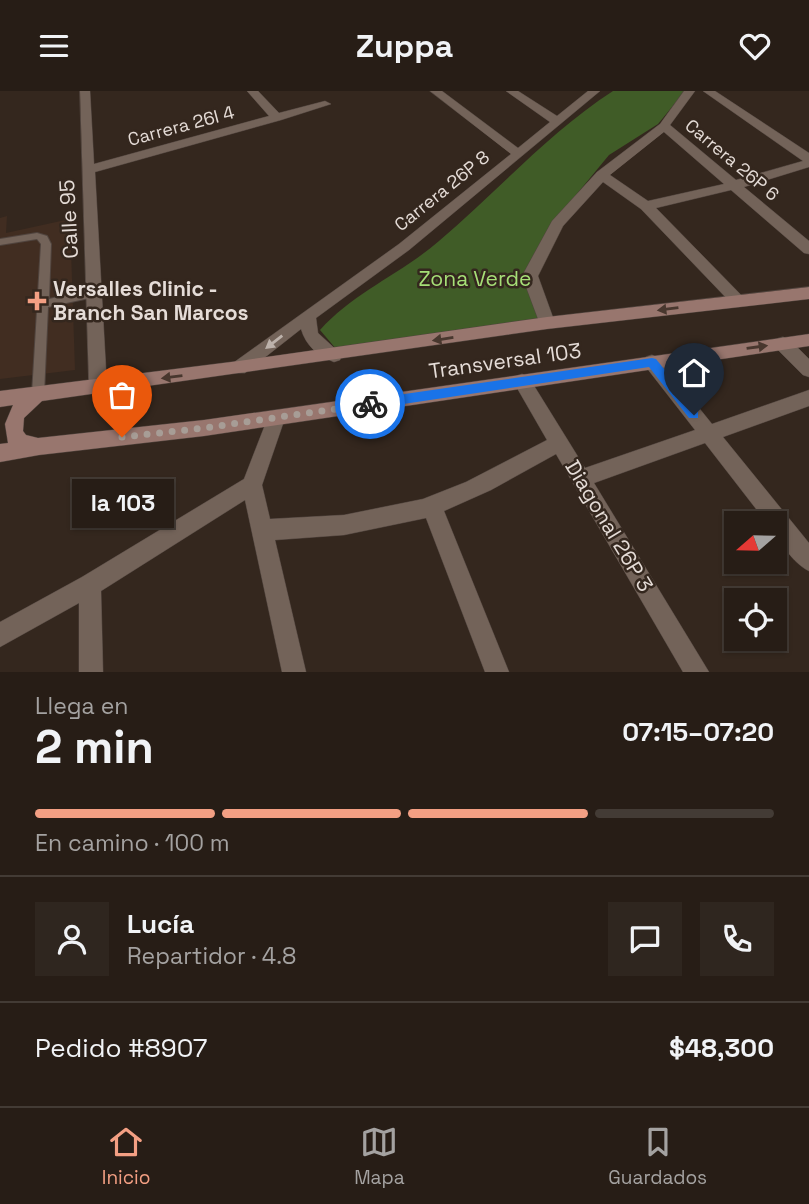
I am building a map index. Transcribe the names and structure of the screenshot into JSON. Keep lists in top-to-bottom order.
{
  "streets": {
    "street": [
      "Carrera 26I 4",
      "Carrera 26P 6",
      "Carrera 26P 8",
      "Calle 95",
      "Transversal 103",
      "Diagonal 26P 3"
    ]
  },
  "crossings": [
    ["Carrera 26I 4", "Calle 95"],
    ["Carrera 26P 8", "Transversal 103"],
    ["Calle 95", "Transversal 103"],
    ["Transversal 103", "Diagonal 26P 3"]
  ],
  "parks": ["Zona Verde"],
  "places": {
    "health": ["Versalles Clinic - Branch San Marcos"],
    "other": ["la 103"]
  },
  "north": "left",
  "page": {
    "header": "Zuppa",
    "bubble": "la 103",
    "heading": ["2 min", "Llega en", "07:15–07:20"],
    "panel": [
      "Lucía",
      "Repartidor · 4.8",
      "Pedido #8907",
      "$48,300"
    ],
    "bar": "En camino · 100 m",
    "tabs": ["Inicio", "Mapa", "Guardados"]
  }
}
